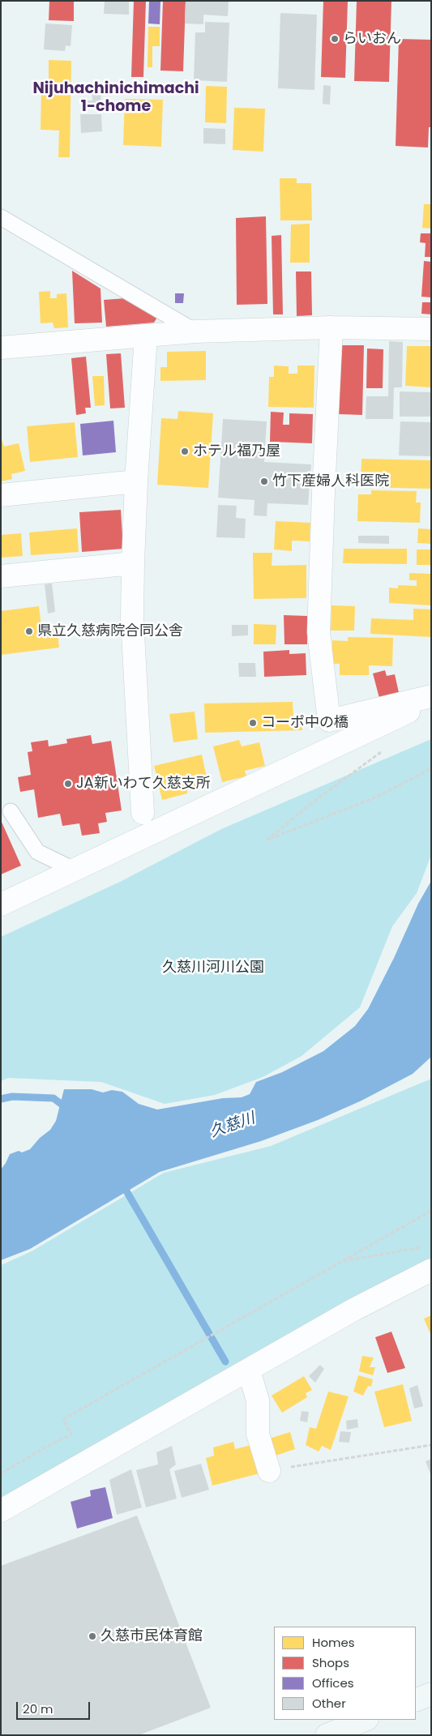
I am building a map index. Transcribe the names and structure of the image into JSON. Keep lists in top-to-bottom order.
{
  "districts": ["Nijuhachinichimachi 1-chome"],
  "water": ["久慈川"],
  "parks": ["久慈川河川公園"],
  "places": [
    "らいおん",
    "ホテル福乃屋",
    "竹下産婦人科医院",
    "県立久慈病院合同公舎",
    "コーポ中の橋",
    "JA新いわて久慈支所",
    "久慈市民体育館"
  ],
  "legend": [
    "Homes",
    "Shops",
    "Offices",
    "Other"
  ],
  "scale_bar": "20 m"
}
